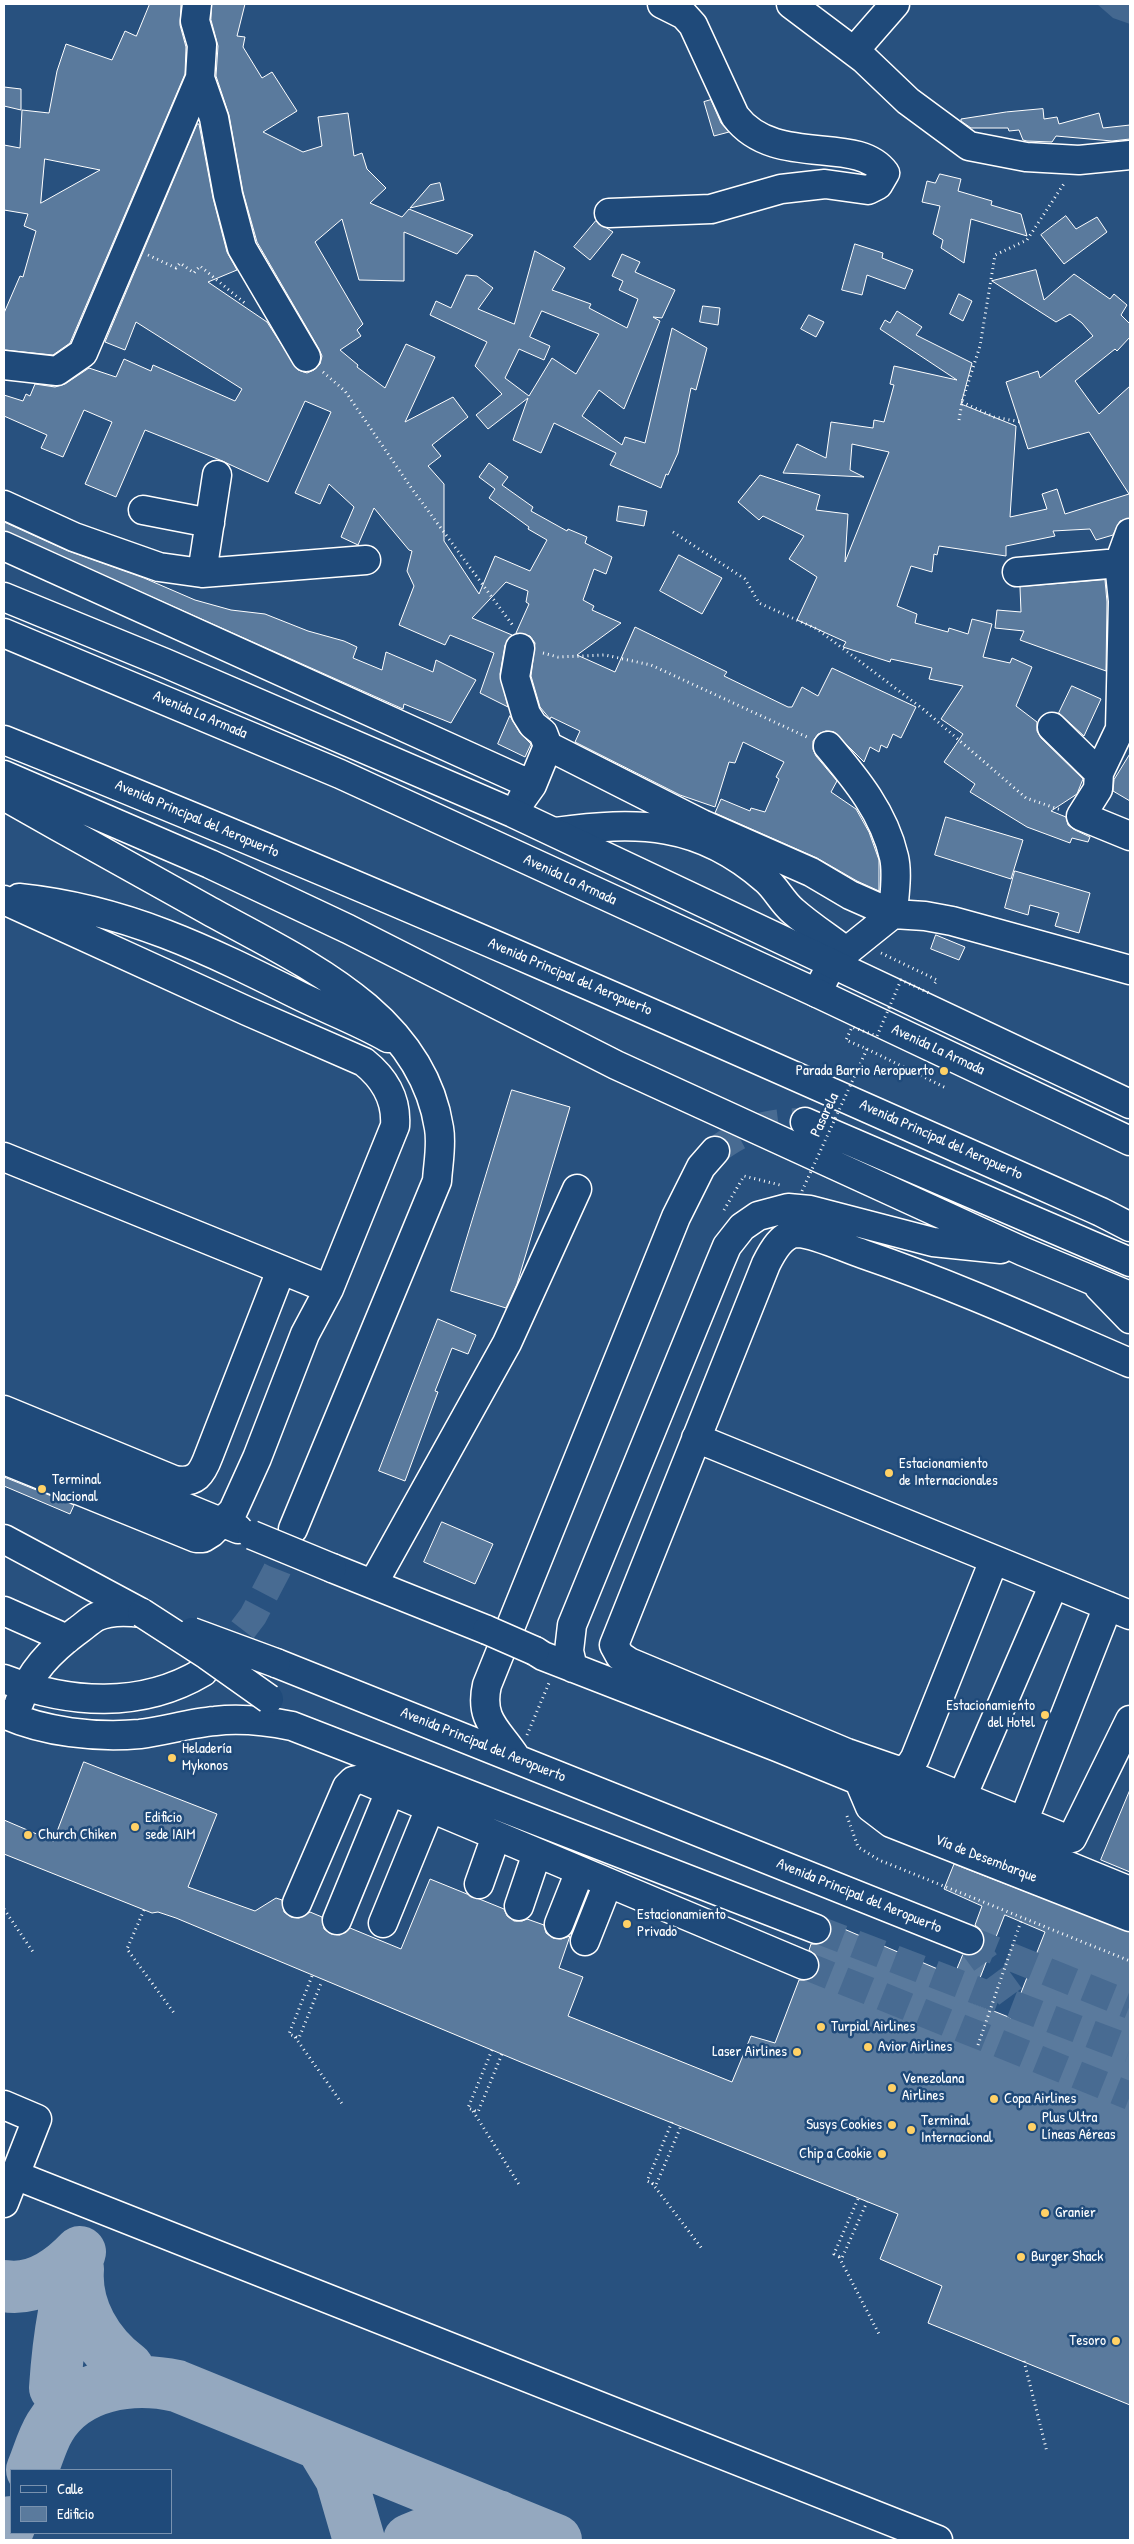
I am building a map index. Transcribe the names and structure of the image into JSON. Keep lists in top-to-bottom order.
{
  "streets": {
    "street": ["Avenida La Armada", "Avenida Principal del Aeropuerto", "Vía de Desembarque"],
    "path": ["Pasarela"]
  },
  "places": [
    "Parada Barrio Aeropuerto",
    "Estacionamiento de Internacionales",
    "Terminal Nacional",
    "Estacionamiento del Hotel",
    "Heladería Mykonos",
    "Edificio sede IAIM",
    "Church Chiken",
    "Estacionamiento Privado",
    "Turpial Airlines",
    "Avior Airlines",
    "Laser Airlines",
    "Venezolana Airlines",
    "Copa Airlines",
    "Susys Cookies",
    "Plus Ultra Líneas Aéreas",
    "Terminal Internacional",
    "Chip a Cookie",
    "Granier",
    "Burger Shack",
    "Tesoro"
  ],
  "legend": ["Calle", "Edificio"]
}
